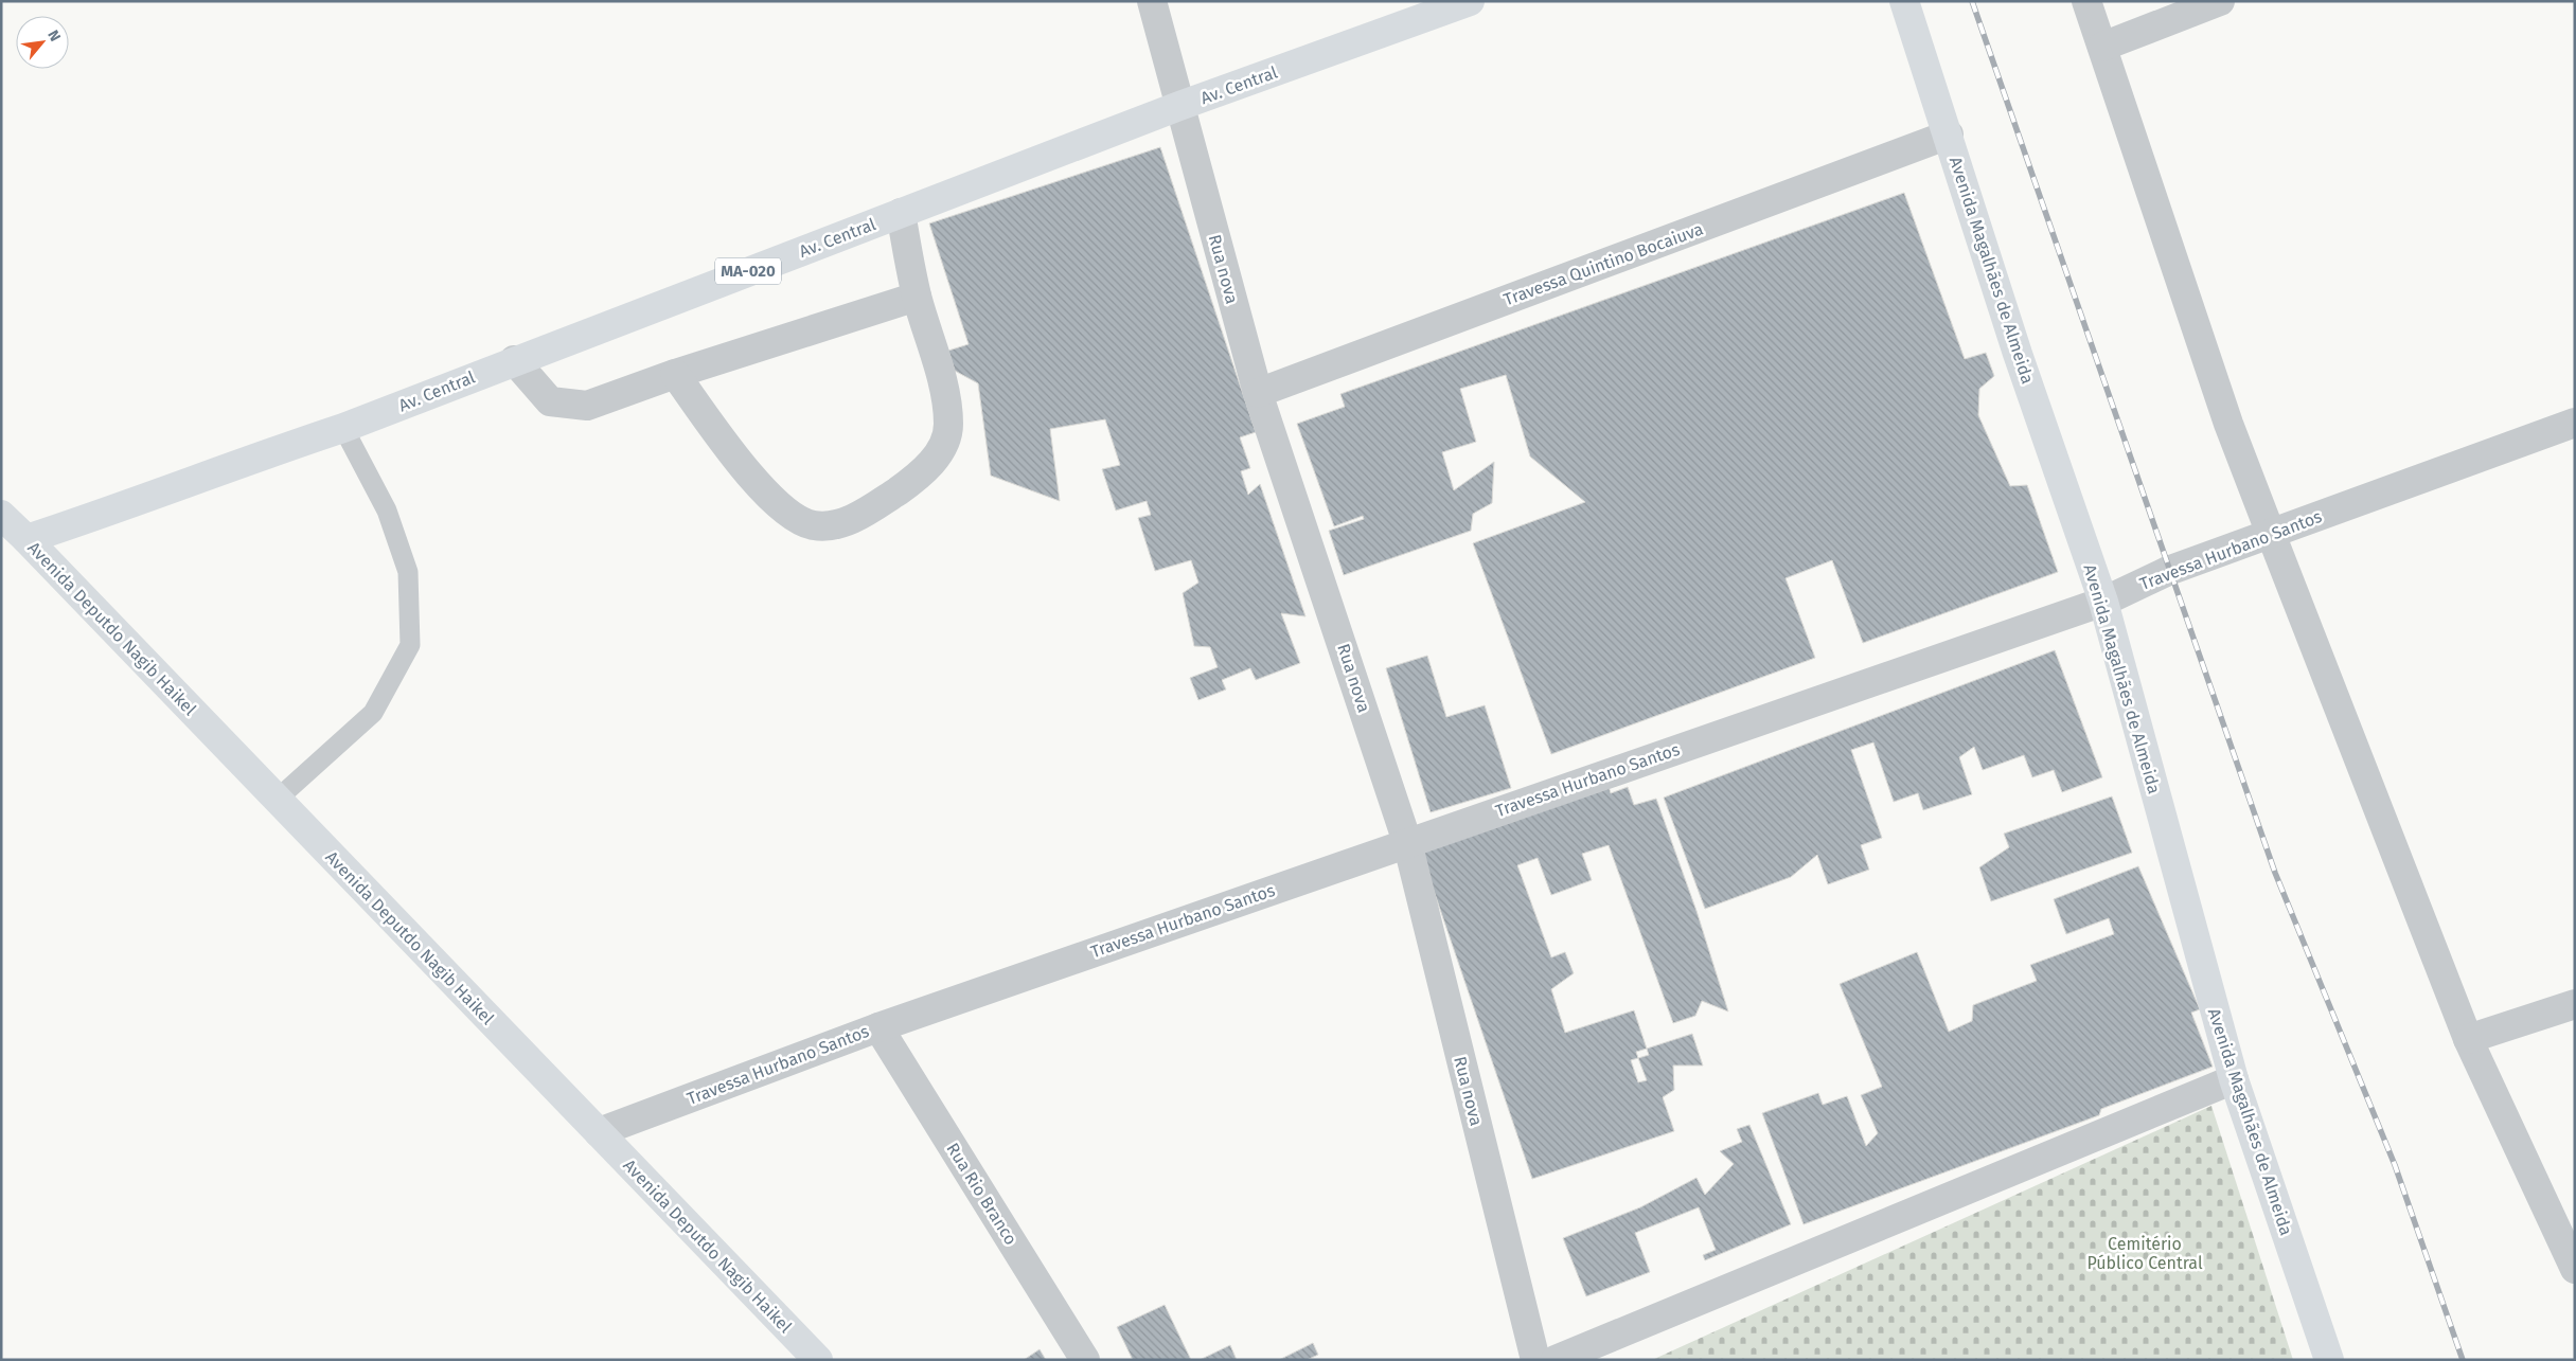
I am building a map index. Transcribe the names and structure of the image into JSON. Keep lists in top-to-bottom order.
{
  "streets": {
    "street": [
      "Av. Central",
      "Travessa Quintino Bocaiuva",
      "Rua nova",
      "Avenida Magalhães de Almeida",
      "MA-020",
      "Travessa Hurbano Santos",
      "Avenida Deputdo Nagib Haikel",
      "Rua Rio Branco"
    ]
  },
  "crossings": [
    ["Av. Central", "Rua nova"],
    ["Av. Central", "Avenida Deputdo Nagib Haikel"],
    ["Travessa Quintino Bocaiuva", "Rua nova"],
    ["Travessa Quintino Bocaiuva", "Avenida Magalhães de Almeida"],
    ["Rua nova", "Travessa Hurbano Santos"],
    ["Avenida Magalhães de Almeida", "Travessa Hurbano Santos"],
    ["Travessa Hurbano Santos", "Avenida Deputdo Nagib Haikel"],
    ["Travessa Hurbano Santos", "Rua Rio Branco"]
  ],
  "parks": ["Cemitério Público Central"],
  "north": "top right"
}
